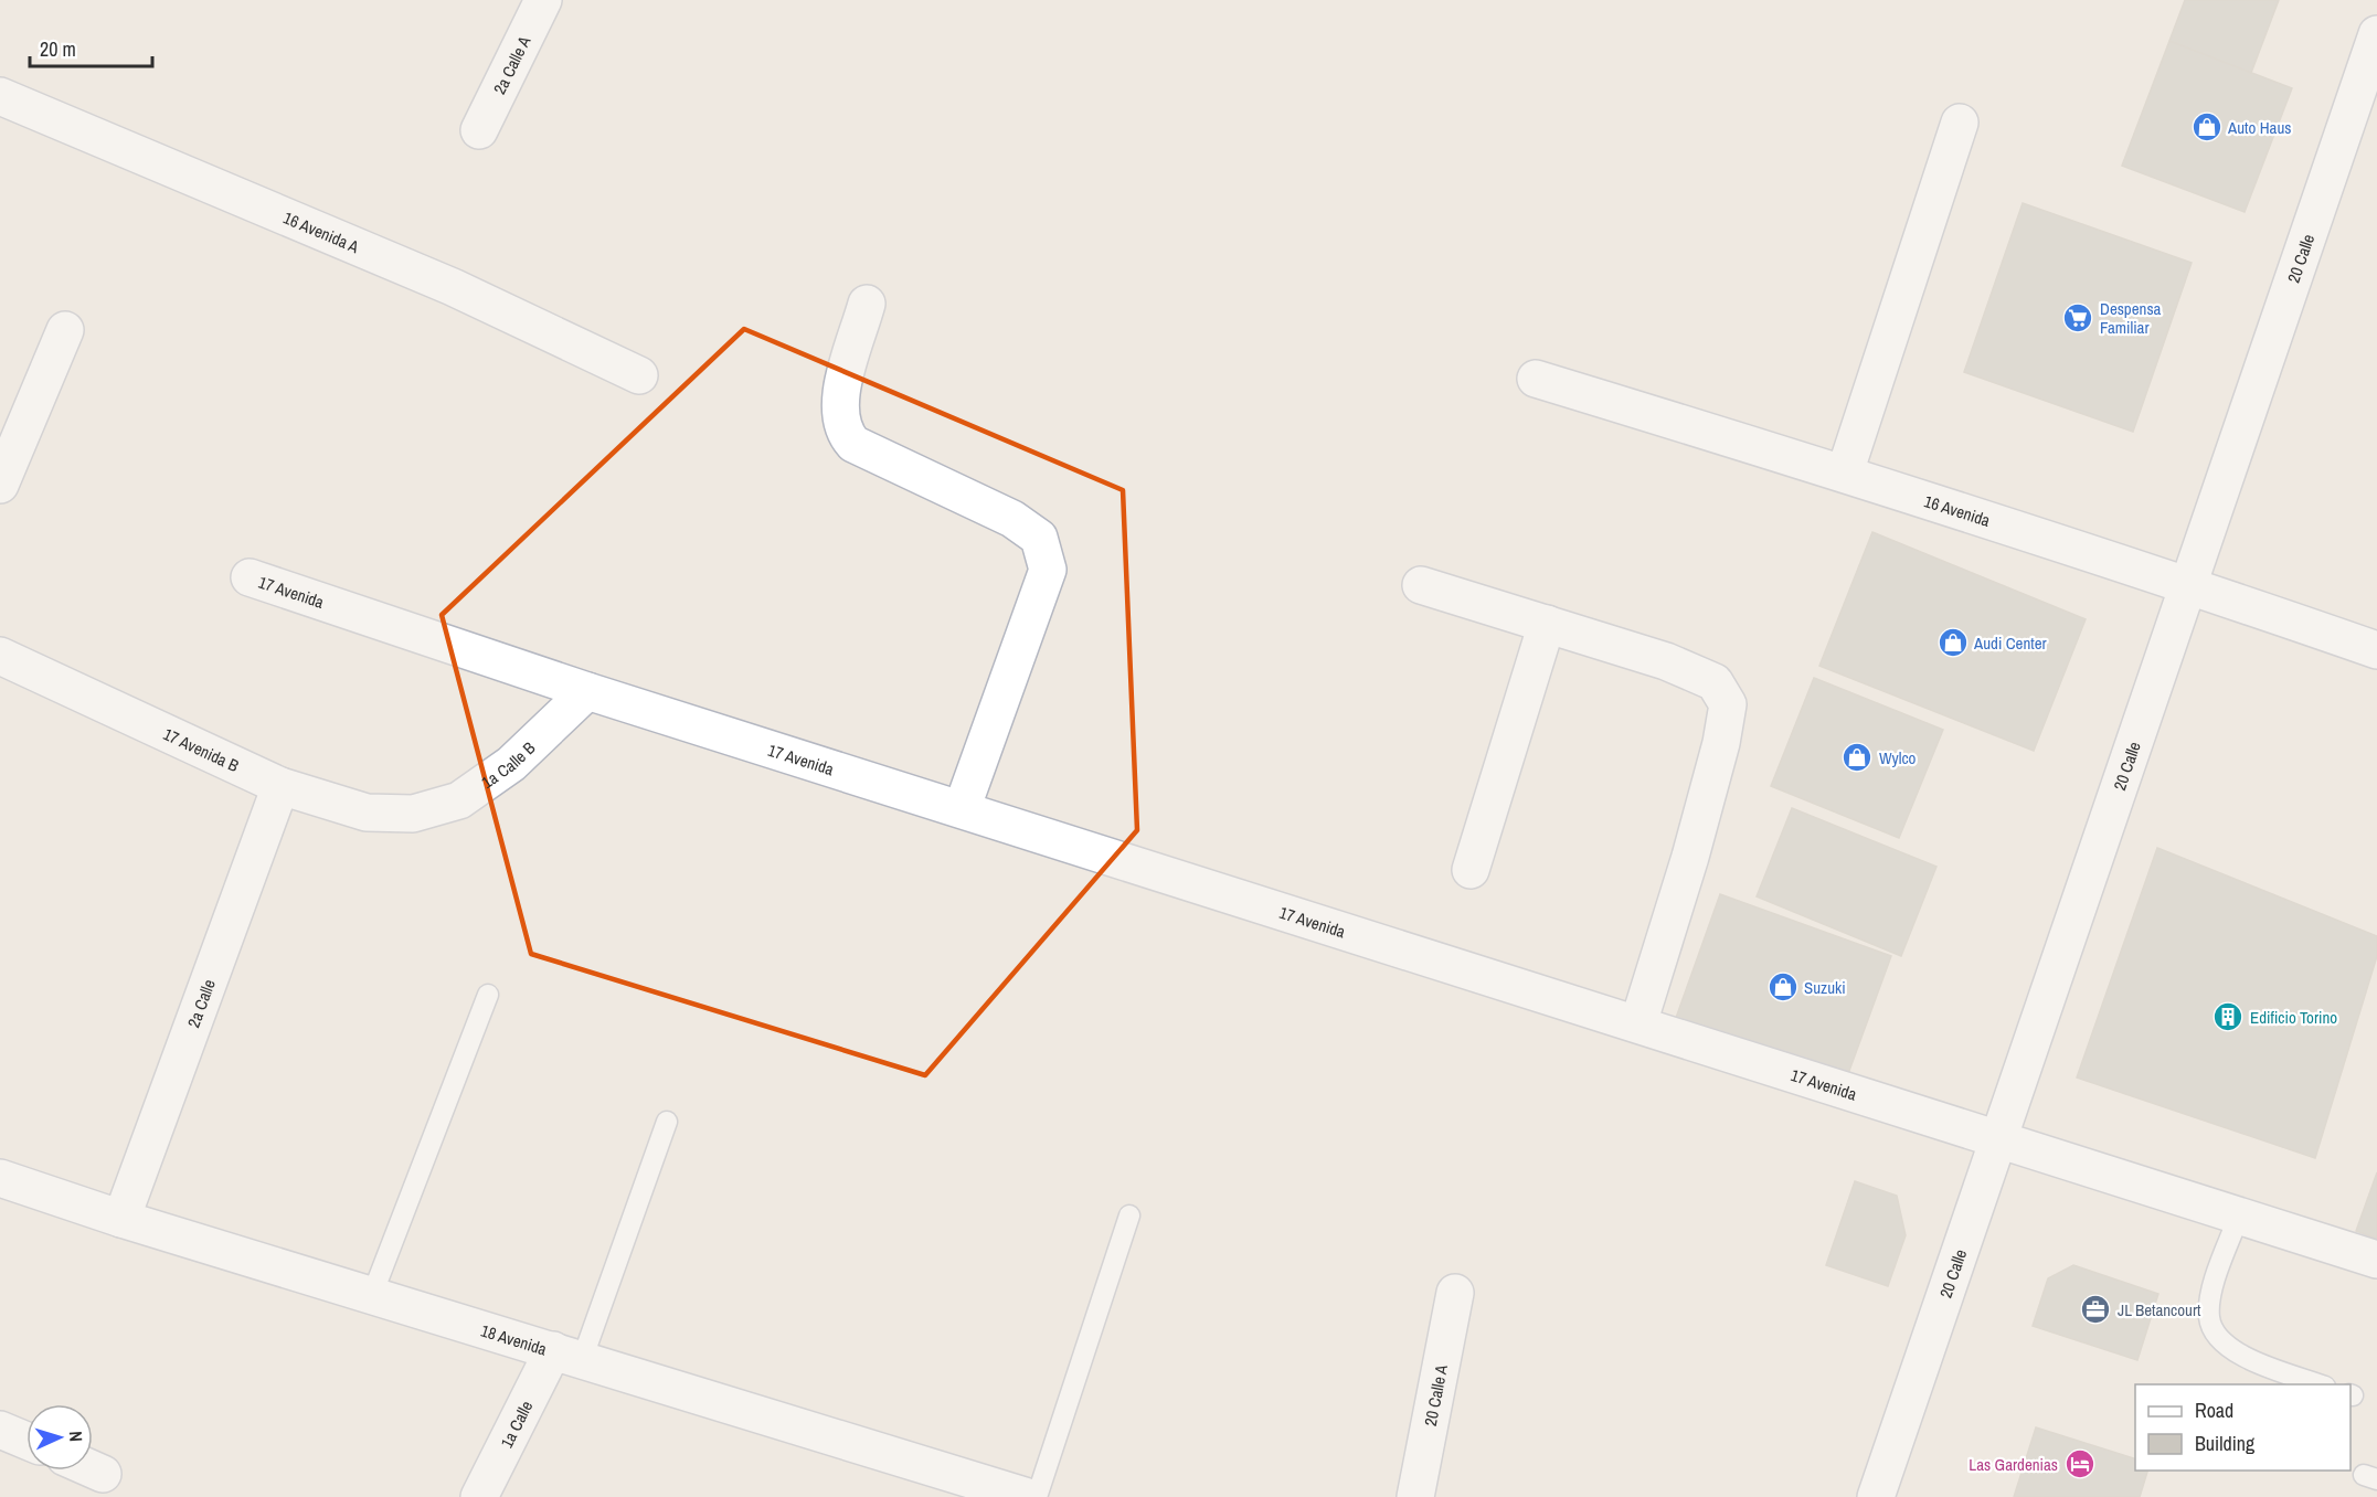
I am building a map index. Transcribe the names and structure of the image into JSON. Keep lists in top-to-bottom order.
{
  "streets": {
    "street": [
      "2a Calle A",
      "16 Avenida A",
      "20 Calle",
      "16 Avenida",
      "17 Avenida",
      "17 Avenida B",
      "1a Calle B",
      "2a Calle",
      "18 Avenida",
      "20 Calle A",
      "1a Calle"
    ]
  },
  "crossings": [
    ["20 Calle", "16 Avenida"],
    ["20 Calle", "17 Avenida"],
    ["17 Avenida", "1a Calle B"],
    ["17 Avenida B", "1a Calle B"],
    ["17 Avenida B", "2a Calle"],
    ["2a Calle", "18 Avenida"],
    ["18 Avenida", "1a Calle"]
  ],
  "places": {
    "shop": [
      "Auto Haus",
      "Audi Center",
      "Wylco",
      "Suzuki"
    ],
    "supermarket": ["Despensa Familiar"],
    "building": ["Edificio Torino"],
    "office": ["JL Betancourt"],
    "hotel": ["Las Gardenias"]
  },
  "legend": ["Road", "Building"],
  "scale_bar": "20 m",
  "north": "right"
}
